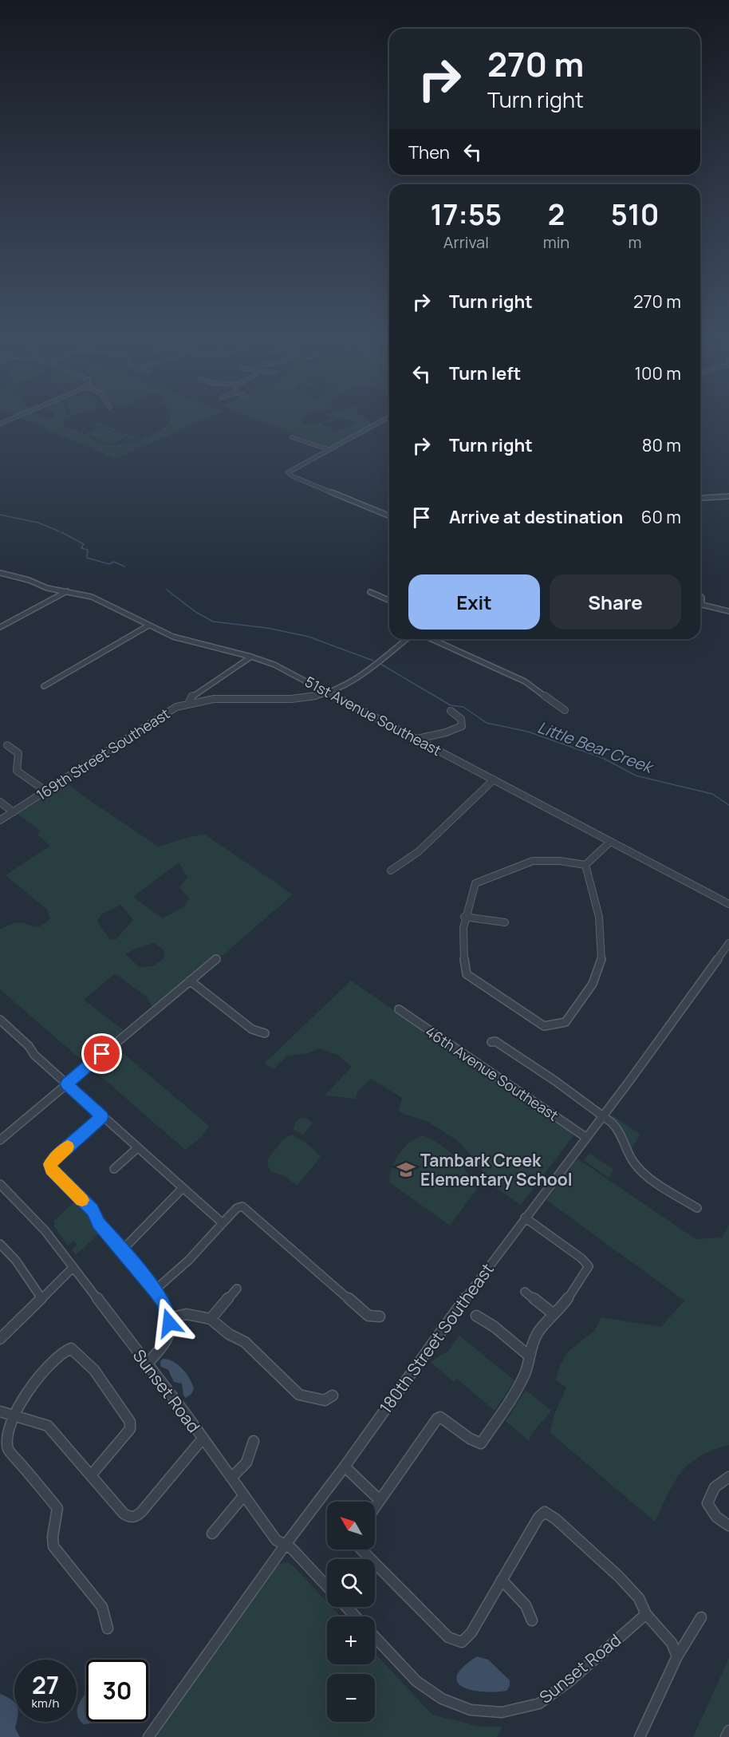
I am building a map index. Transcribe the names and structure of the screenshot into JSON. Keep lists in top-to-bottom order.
{
  "streets": {
    "street": [
      "51st Avenue Southeast",
      "169th Street Southeast",
      "46th Avenue Southeast",
      "180th Street Southeast",
      "Sunset Road"
    ]
  },
  "crossings": [
    ["51st Avenue Southeast", "169th Street Southeast"],
    ["46th Avenue Southeast", "180th Street Southeast"],
    ["180th Street Southeast", "Sunset Road"]
  ],
  "water": ["Little Bear Creek"],
  "places": {
    "school or university": ["Tambark Creek Elementary School"]
  },
  "north": "top left",
  "page": {
    "turn": ["270 m", "Turn right"],
    "then": "Then",
    "eta": [
      "17:55",
      "Arrival",
      "2",
      "min",
      "510",
      "m"
    ],
    "list": [
      {
        "name": "Turn right",
        "value": "270 m"
      },
      {
        "name": "Turn left",
        "value": "100 m"
      },
      {
        "name": "Turn right",
        "value": "80 m"
      },
      {
        "name": "Arrive at destination",
        "value": "60 m"
      }
    ],
    "buttons": ["Exit", "Share"],
    "map_buttons": ["+", "−"],
    "speed": "27 km/h",
    "limit": "30"
  }
}
